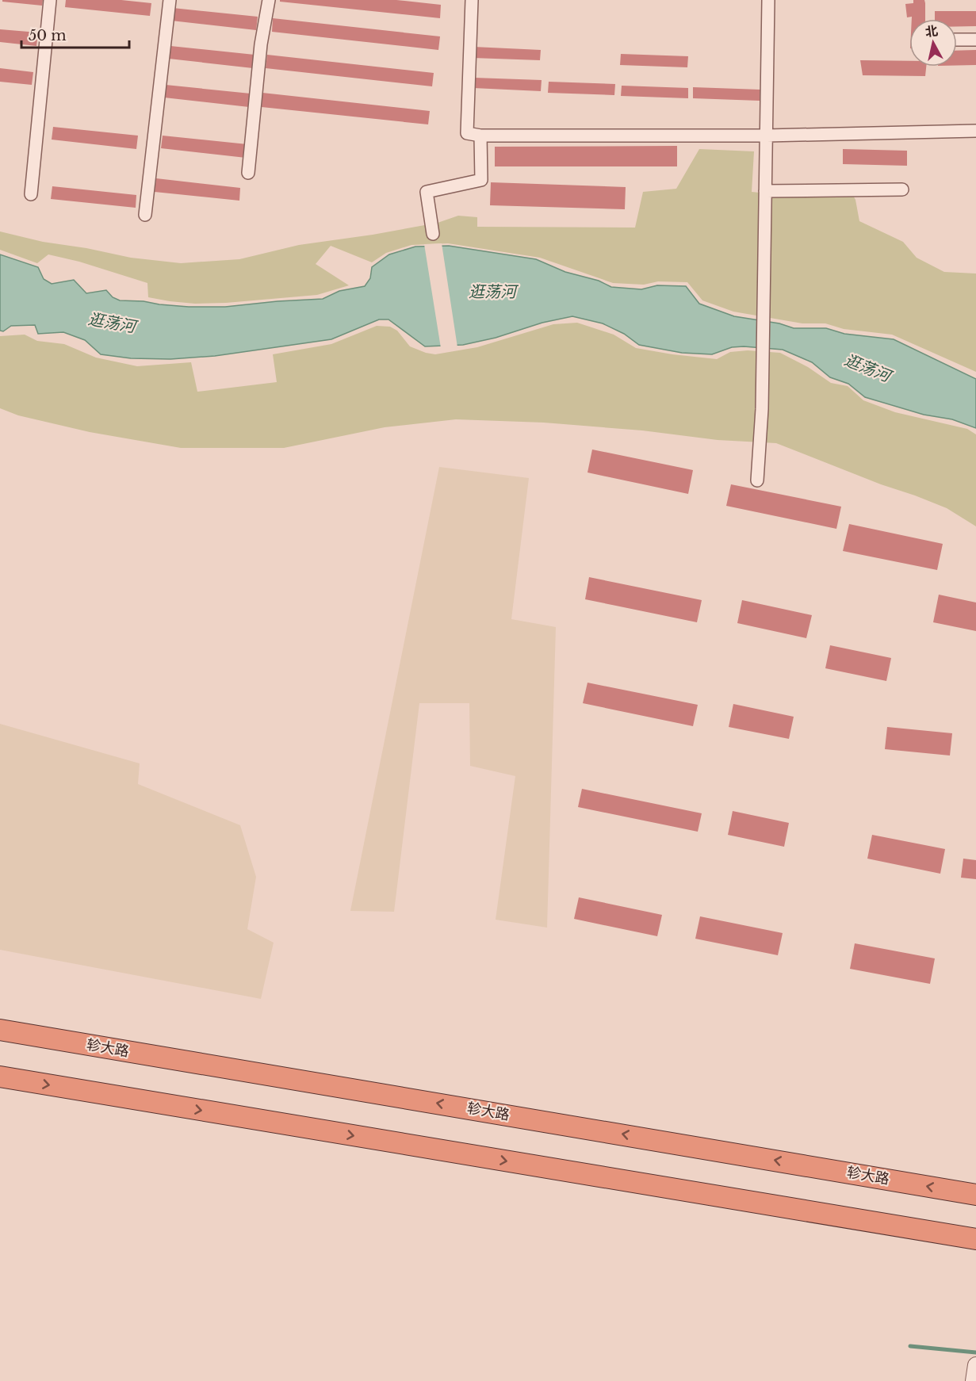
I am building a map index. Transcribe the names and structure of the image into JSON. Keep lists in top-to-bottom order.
{
  "streets": {
    "highway": ["轸大路"]
  },
  "water": ["逛荡河"],
  "scale_bar": "50 m",
  "north": "top"
}
